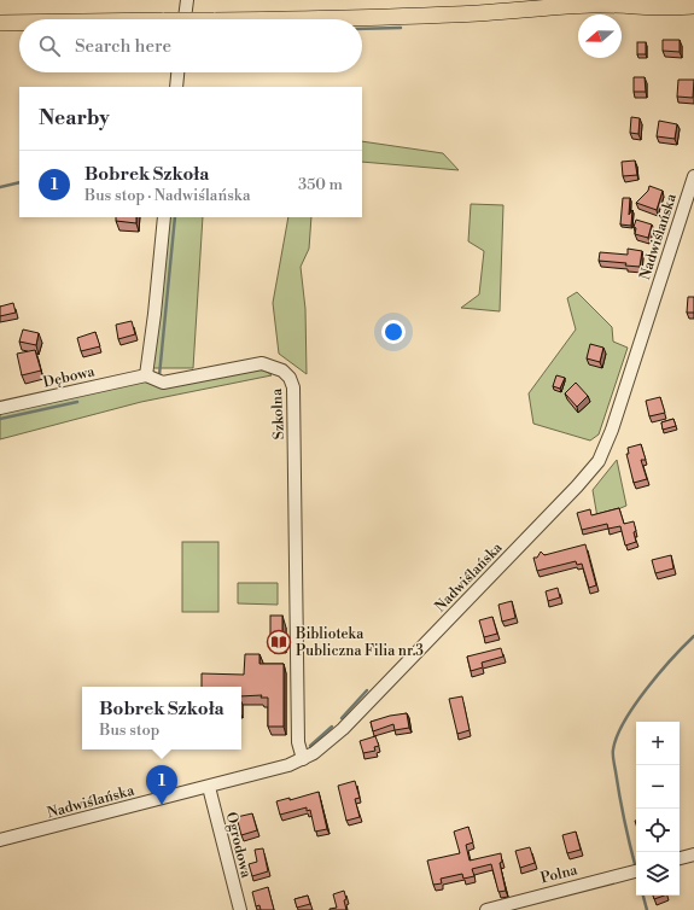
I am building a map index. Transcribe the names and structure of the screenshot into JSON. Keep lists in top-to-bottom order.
{
  "streets": {
    "street": [
      "Nadwiślańska",
      "Dębowa",
      "Szkolna",
      "Ogrodowa",
      "Polna"
    ]
  },
  "crossings": [
    ["Nadwiślańska", "Szkolna"],
    ["Nadwiślańska", "Ogrodowa"],
    ["Dębowa", "Szkolna"]
  ],
  "places": {
    "library": ["Biblioteka Publiczna Filia nr.3"]
  },
  "north": "left",
  "page": {
    "search": "Search here",
    "heading": "Nearby",
    "list": [
      {
        "mark": "1",
        "name": "Bobrek Szkoła",
        "note": "Bus stop · Nadwiślańska",
        "value": "350 m"
      }
    ],
    "popup": ["Bobrek Szkoła", "Bus stop"],
    "map_buttons": ["+", "−"],
    "pins": "1"
  }
}
